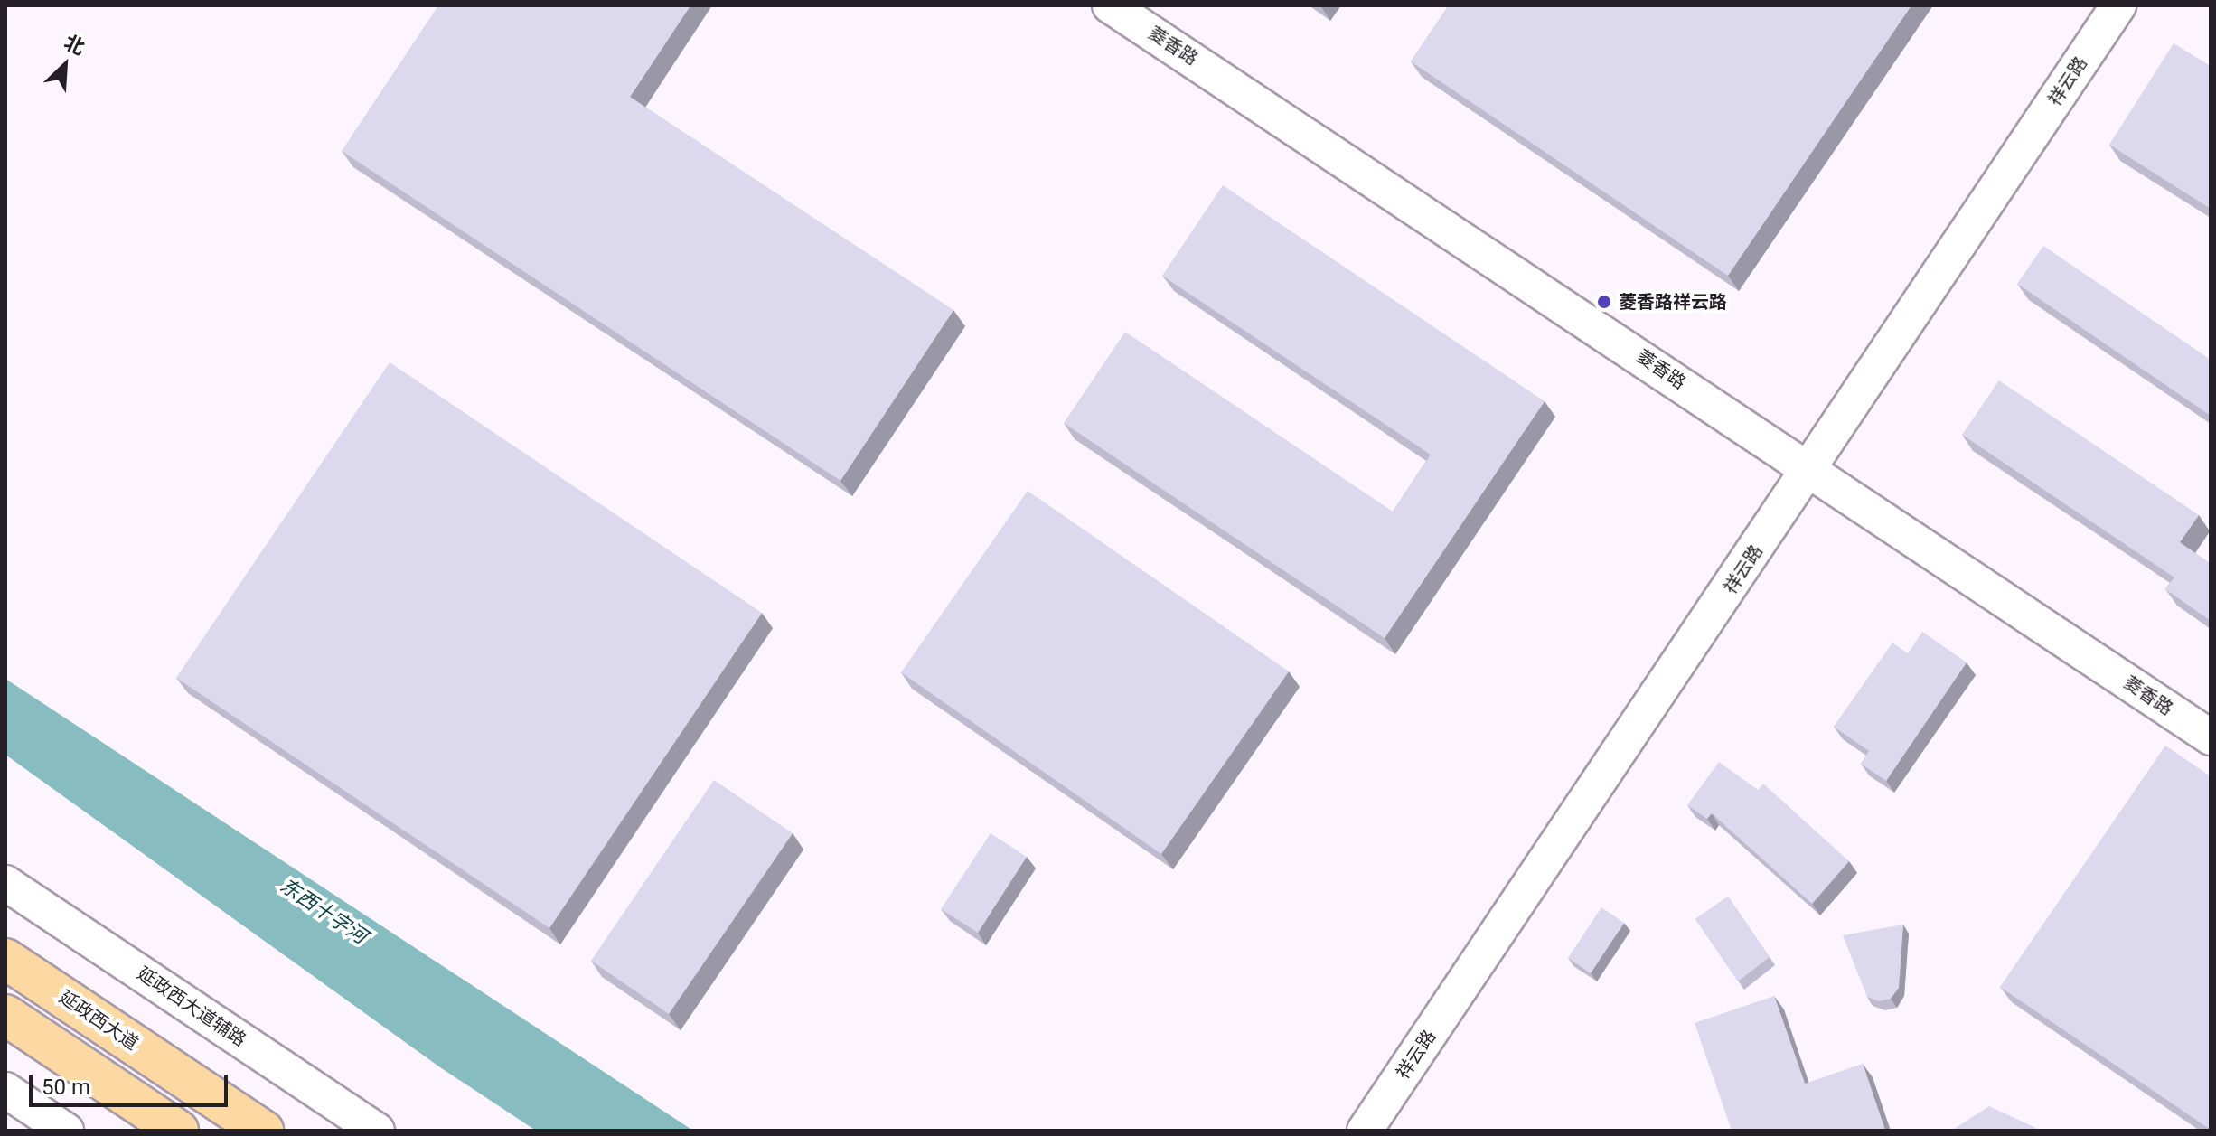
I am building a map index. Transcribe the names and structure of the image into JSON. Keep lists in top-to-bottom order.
{
  "streets": {
    "main road": ["延政西大道"],
    "street": ["菱香路", "祥云路", "延政西大道辅路"]
  },
  "crossings": [
    ["菱香路", "祥云路"]
  ],
  "water": ["东西十字河"],
  "places": ["菱香路祥云路"],
  "scale_bar": "50 m",
  "north": "top right"
}
